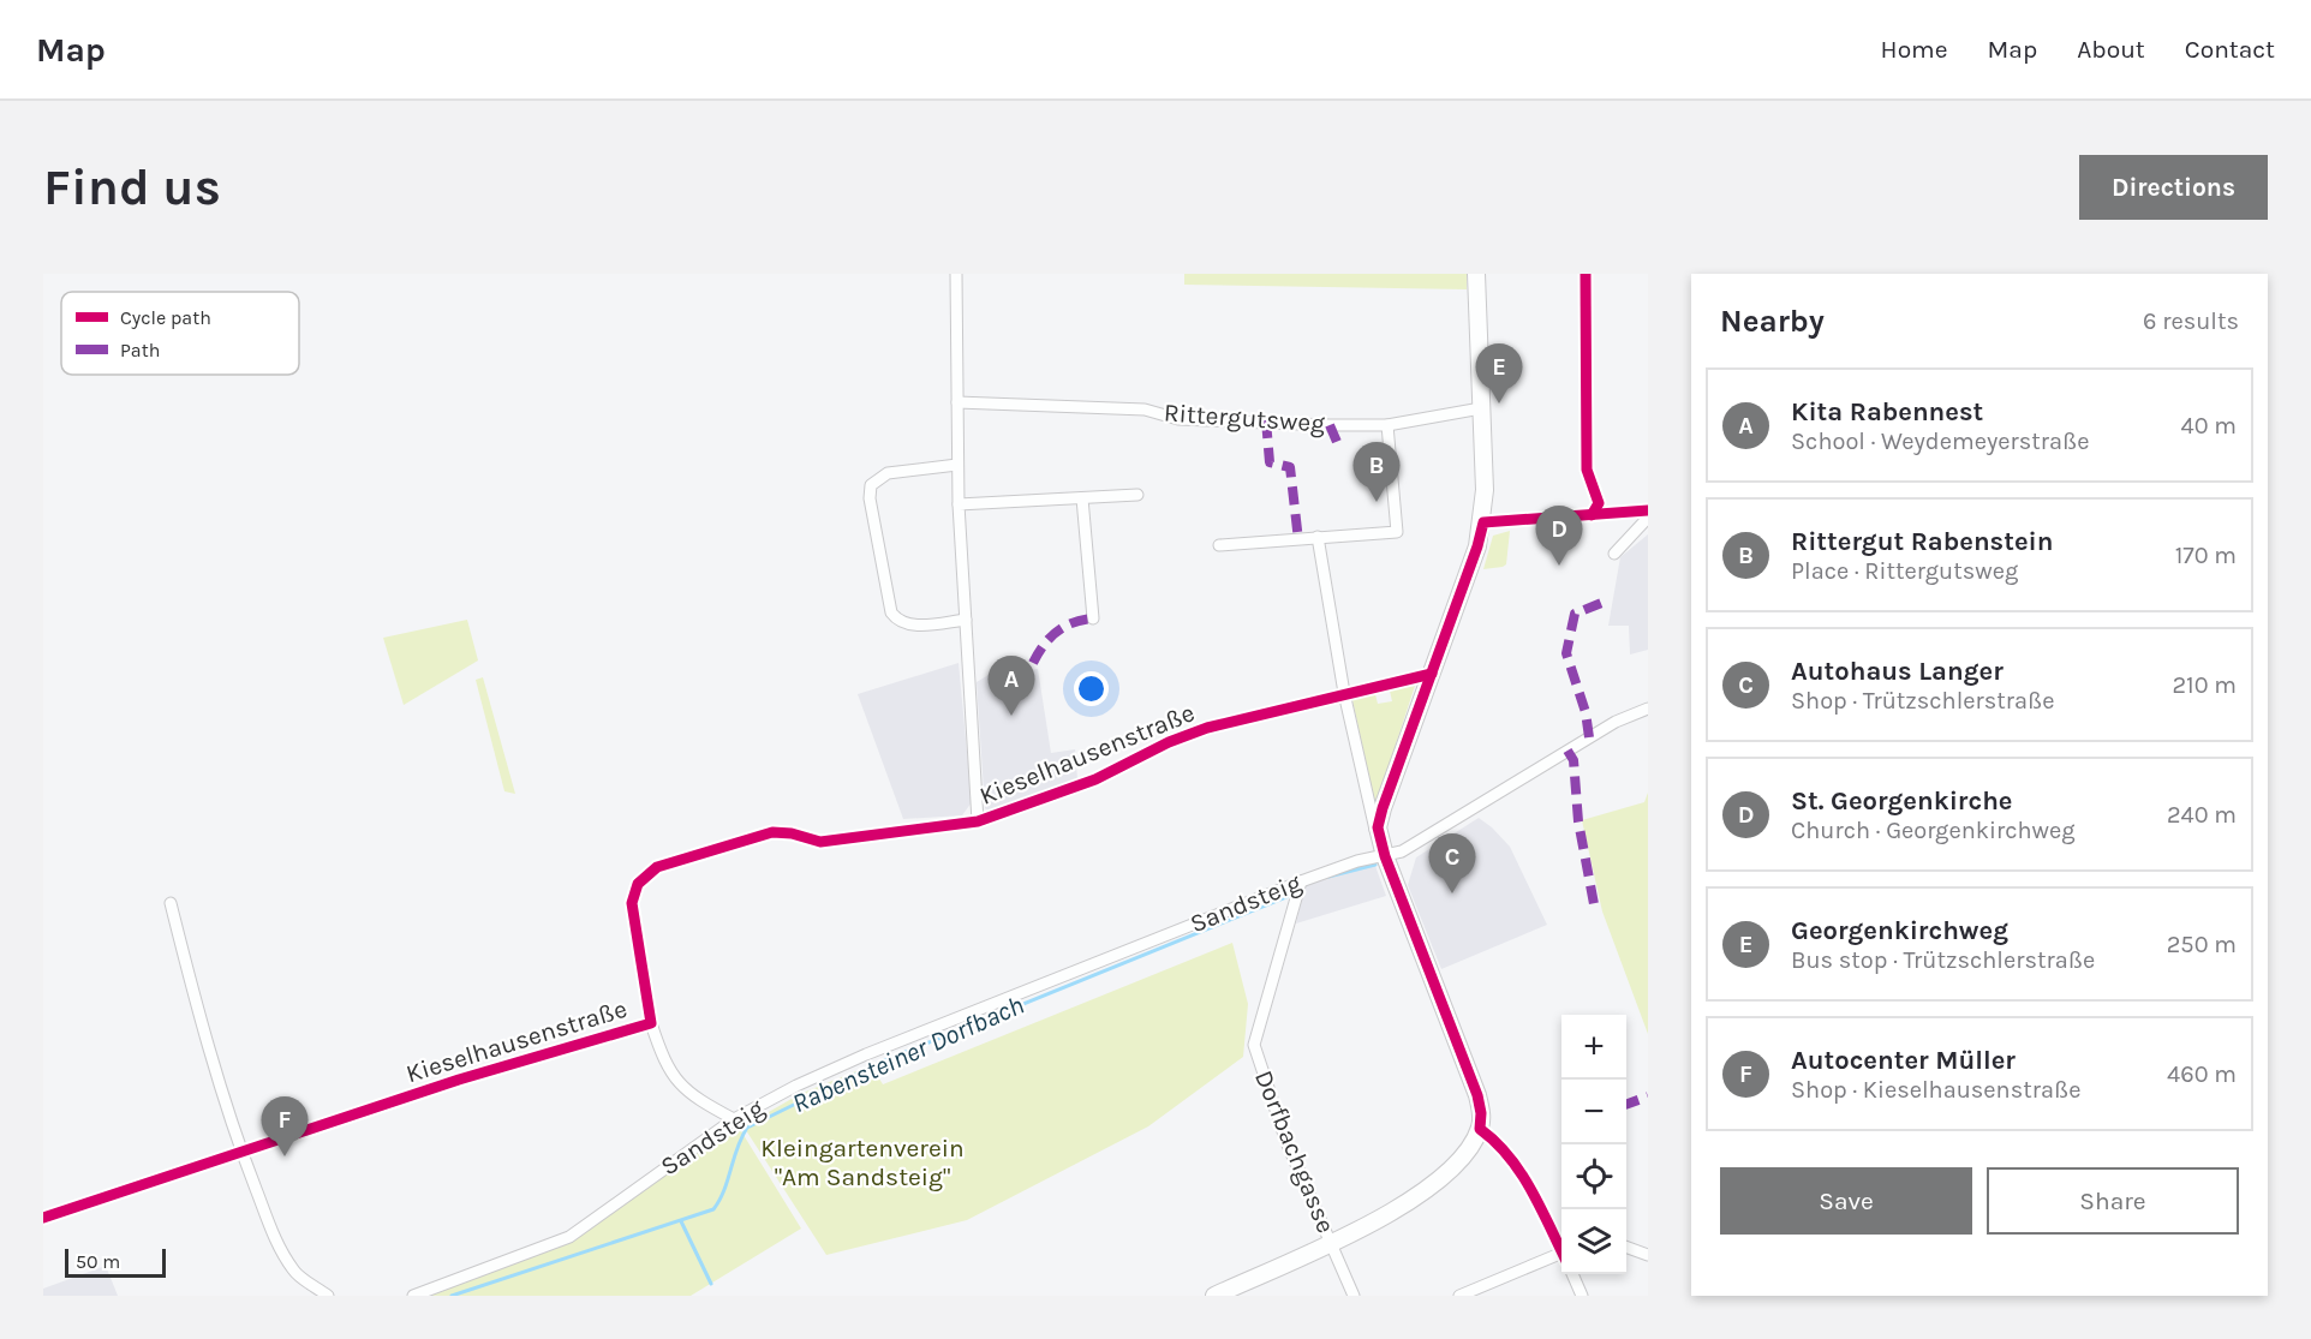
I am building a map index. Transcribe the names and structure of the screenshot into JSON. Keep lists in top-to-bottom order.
{
  "streets": {
    "street": [
      "Rittergutsweg",
      "Kieselhausenstraße",
      "Sandsteig",
      "Dorfbachgasse"
    ]
  },
  "crossings": [
    ["Kieselhausenstraße", "Sandsteig"],
    ["Sandsteig", "Dorfbachgasse"]
  ],
  "water": ["Rabensteiner Dorfbach"],
  "parks": ["Kleingartenverein \"Am Sandsteig\""],
  "legend": ["Cycle path", "Path"],
  "scale_bar": "50 m",
  "page": {
    "header": "Map",
    "nav": [
      "Home",
      "Map",
      "About",
      "Contact"
    ],
    "buttons": [
      "Directions",
      ["Save", "Share"]
    ],
    "title": "Find us",
    "heading": ["Nearby", "6 results"],
    "pins": [
      "E",
      "B",
      "D",
      "A",
      "C",
      "F"
    ],
    "list": [
      {
        "mark": "A",
        "name": "Kita Rabennest",
        "note": "School · Weydemeyerstraße",
        "value": "40 m"
      },
      {
        "mark": "B",
        "name": "Rittergut Rabenstein",
        "note": "Place · Rittergutsweg",
        "value": "170 m"
      },
      {
        "mark": "C",
        "name": "Autohaus Langer",
        "note": "Shop · Trützschlerstraße",
        "value": "210 m"
      },
      {
        "mark": "D",
        "name": "St. Georgenkirche",
        "note": "Church · Georgenkirchweg",
        "value": "240 m"
      },
      {
        "mark": "E",
        "name": "Georgenkirchweg",
        "note": "Bus stop · Trützschlerstraße",
        "value": "250 m"
      },
      {
        "mark": "F",
        "name": "Autocenter Müller",
        "note": "Shop · Kieselhausenstraße",
        "value": "460 m"
      }
    ],
    "map_buttons": ["+", "−"],
    "scale": "50 m"
  }
}
